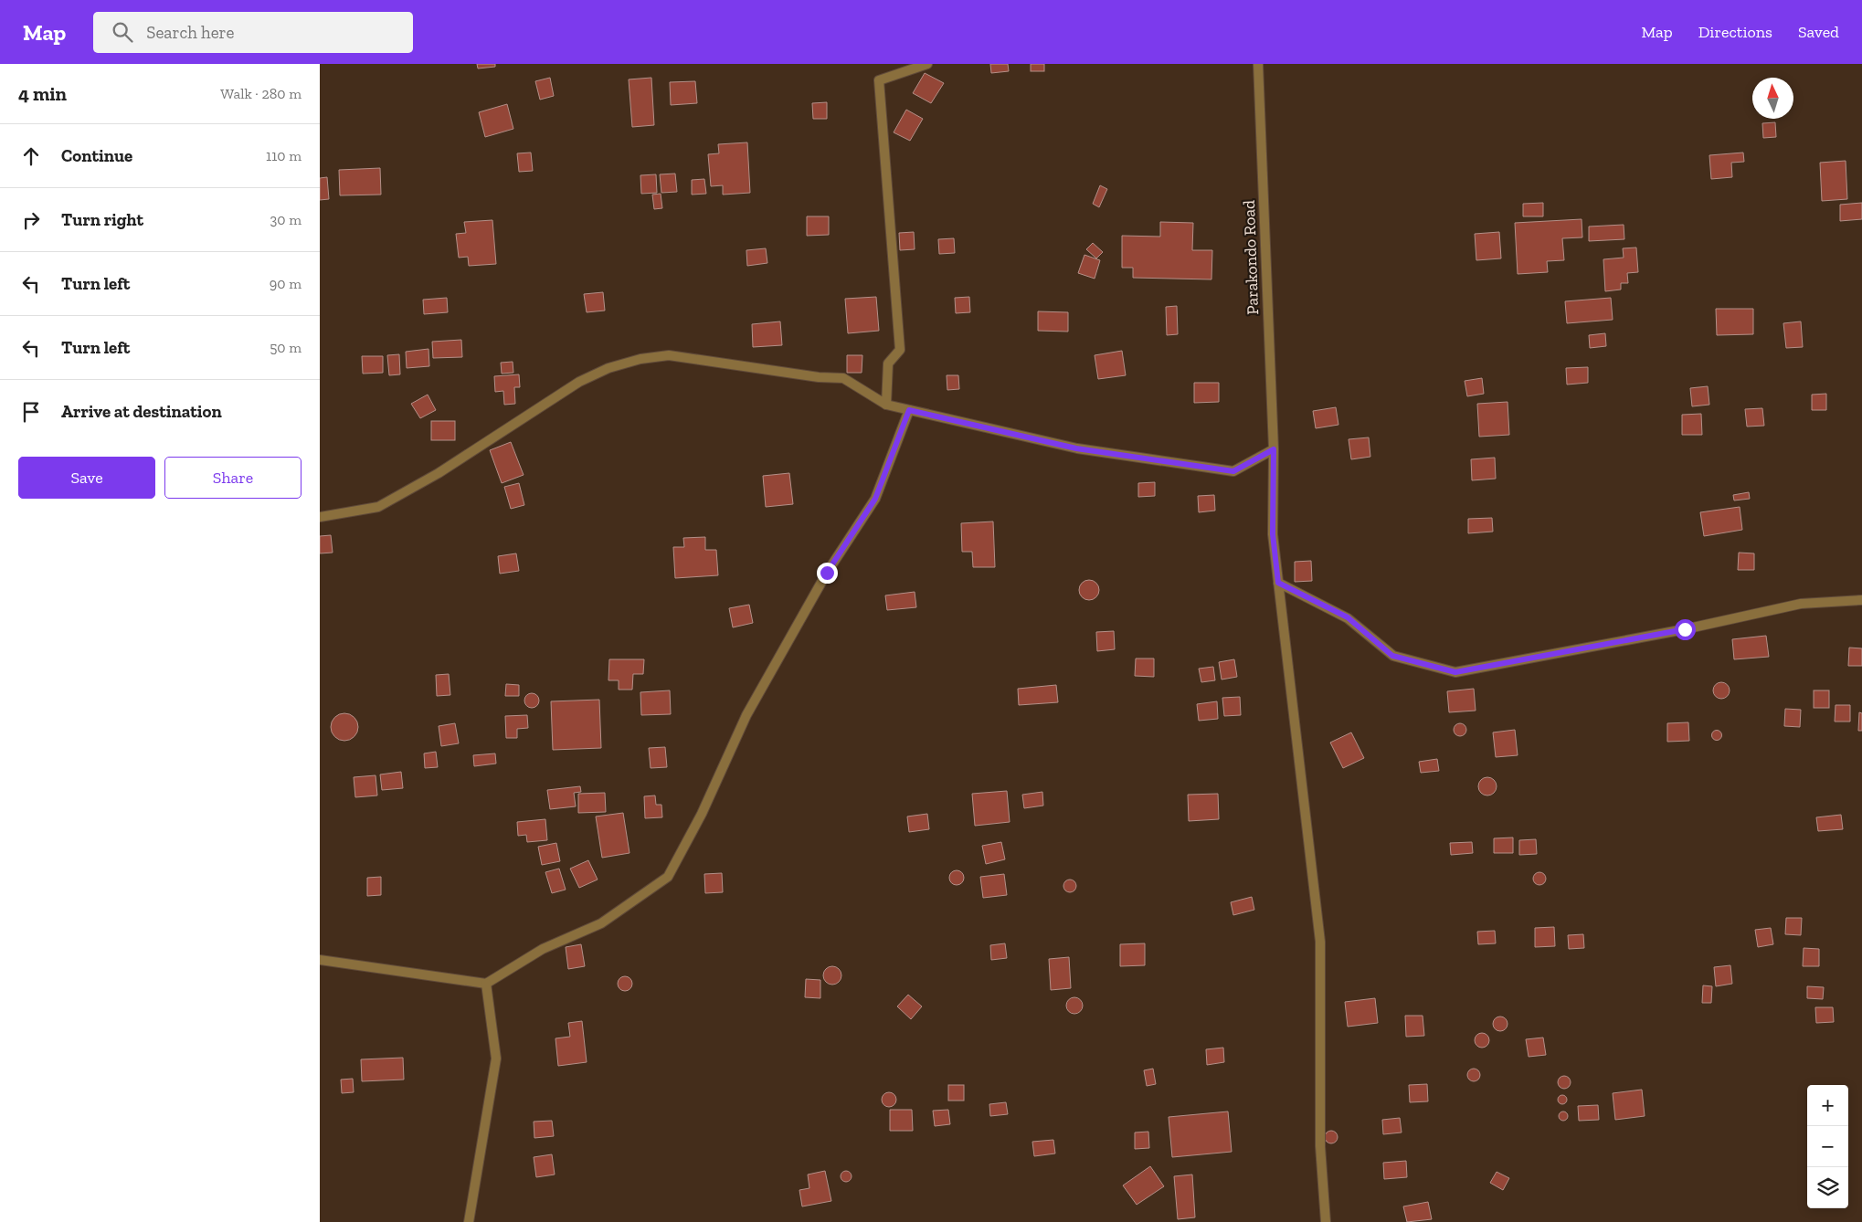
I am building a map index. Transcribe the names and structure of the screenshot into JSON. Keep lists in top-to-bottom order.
{
  "streets": {
    "street": ["Parakondo Road"]
  },
  "north": "top",
  "page": {
    "header": "Map",
    "search": "Search here",
    "nav": ["Map", "Directions", "Saved"],
    "heading": ["4 min", "Walk · 280 m"],
    "list": [
      ["Continue", "110 m"],
      ["Turn right", "30 m"],
      ["Turn left", "90 m"],
      ["Turn left", "50 m"],
      "Arrive at destination"
    ],
    "buttons": ["Save", "Share"],
    "map_buttons": ["+", "−"]
  }
}
